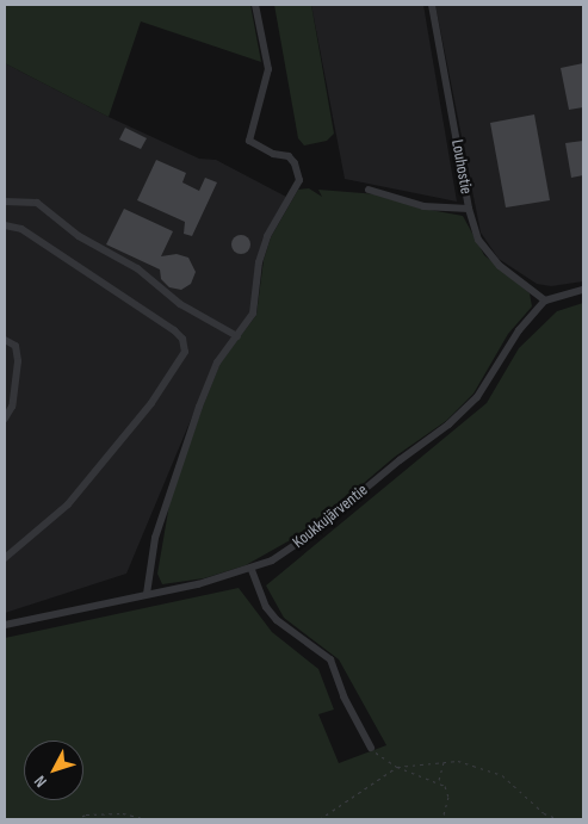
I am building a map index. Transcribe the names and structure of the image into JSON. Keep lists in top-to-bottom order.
{
  "streets": {
    "street": ["Louhostie", "Koukkujärventie"]
  },
  "crossings": [
    ["Louhostie", "Koukkujärventie"]
  ],
  "north": "bottom left"
}
